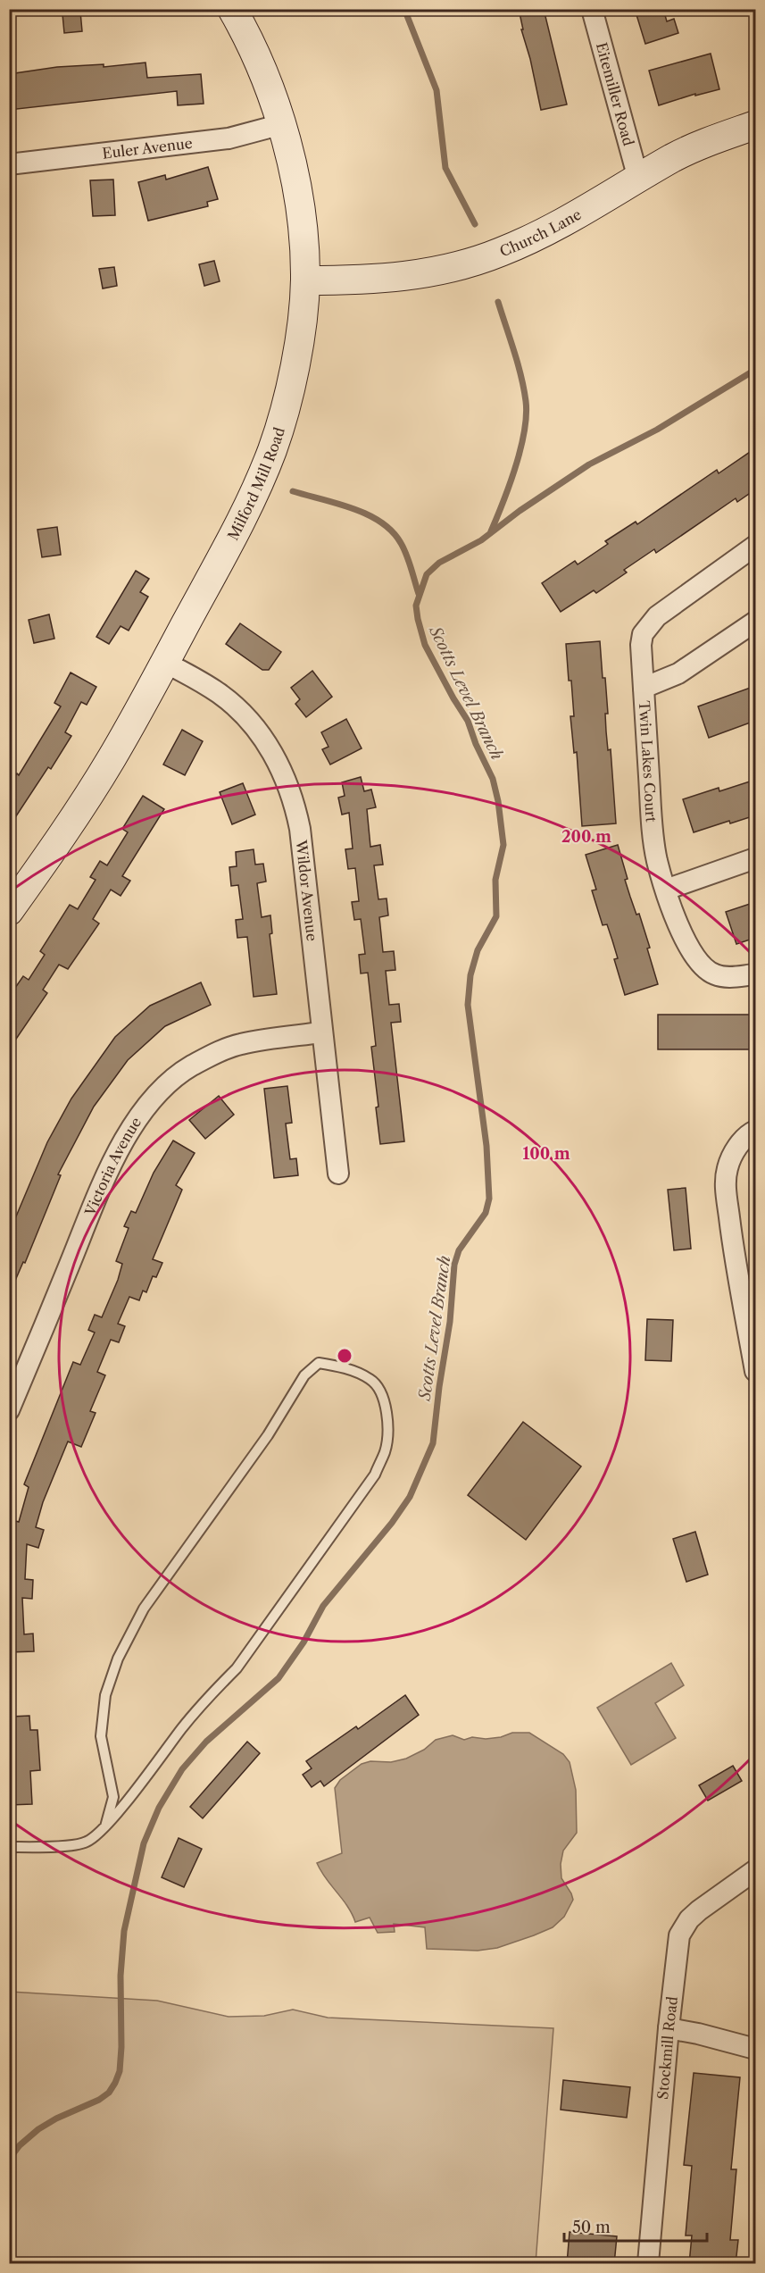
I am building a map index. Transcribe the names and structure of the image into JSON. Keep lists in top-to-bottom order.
{
  "streets": {
    "main road": ["Church Lane", "Milford Mill Road"],
    "street": [
      "Eitemiller Road",
      "Euler Avenue",
      "Twin Lakes Court",
      "Wildor Avenue",
      "Victoria Avenue",
      "Stockmill Road"
    ]
  },
  "crossings": [
    ["Eitemiller Road", "Church Lane"],
    ["Euler Avenue", "Milford Mill Road"],
    ["Church Lane", "Milford Mill Road"],
    ["Milford Mill Road", "Wildor Avenue"],
    ["Wildor Avenue", "Victoria Avenue"]
  ],
  "water": ["Scotts Level Branch"],
  "scale_bar": "50 m",
  "rings": ["200 m", "100 m"]
}
